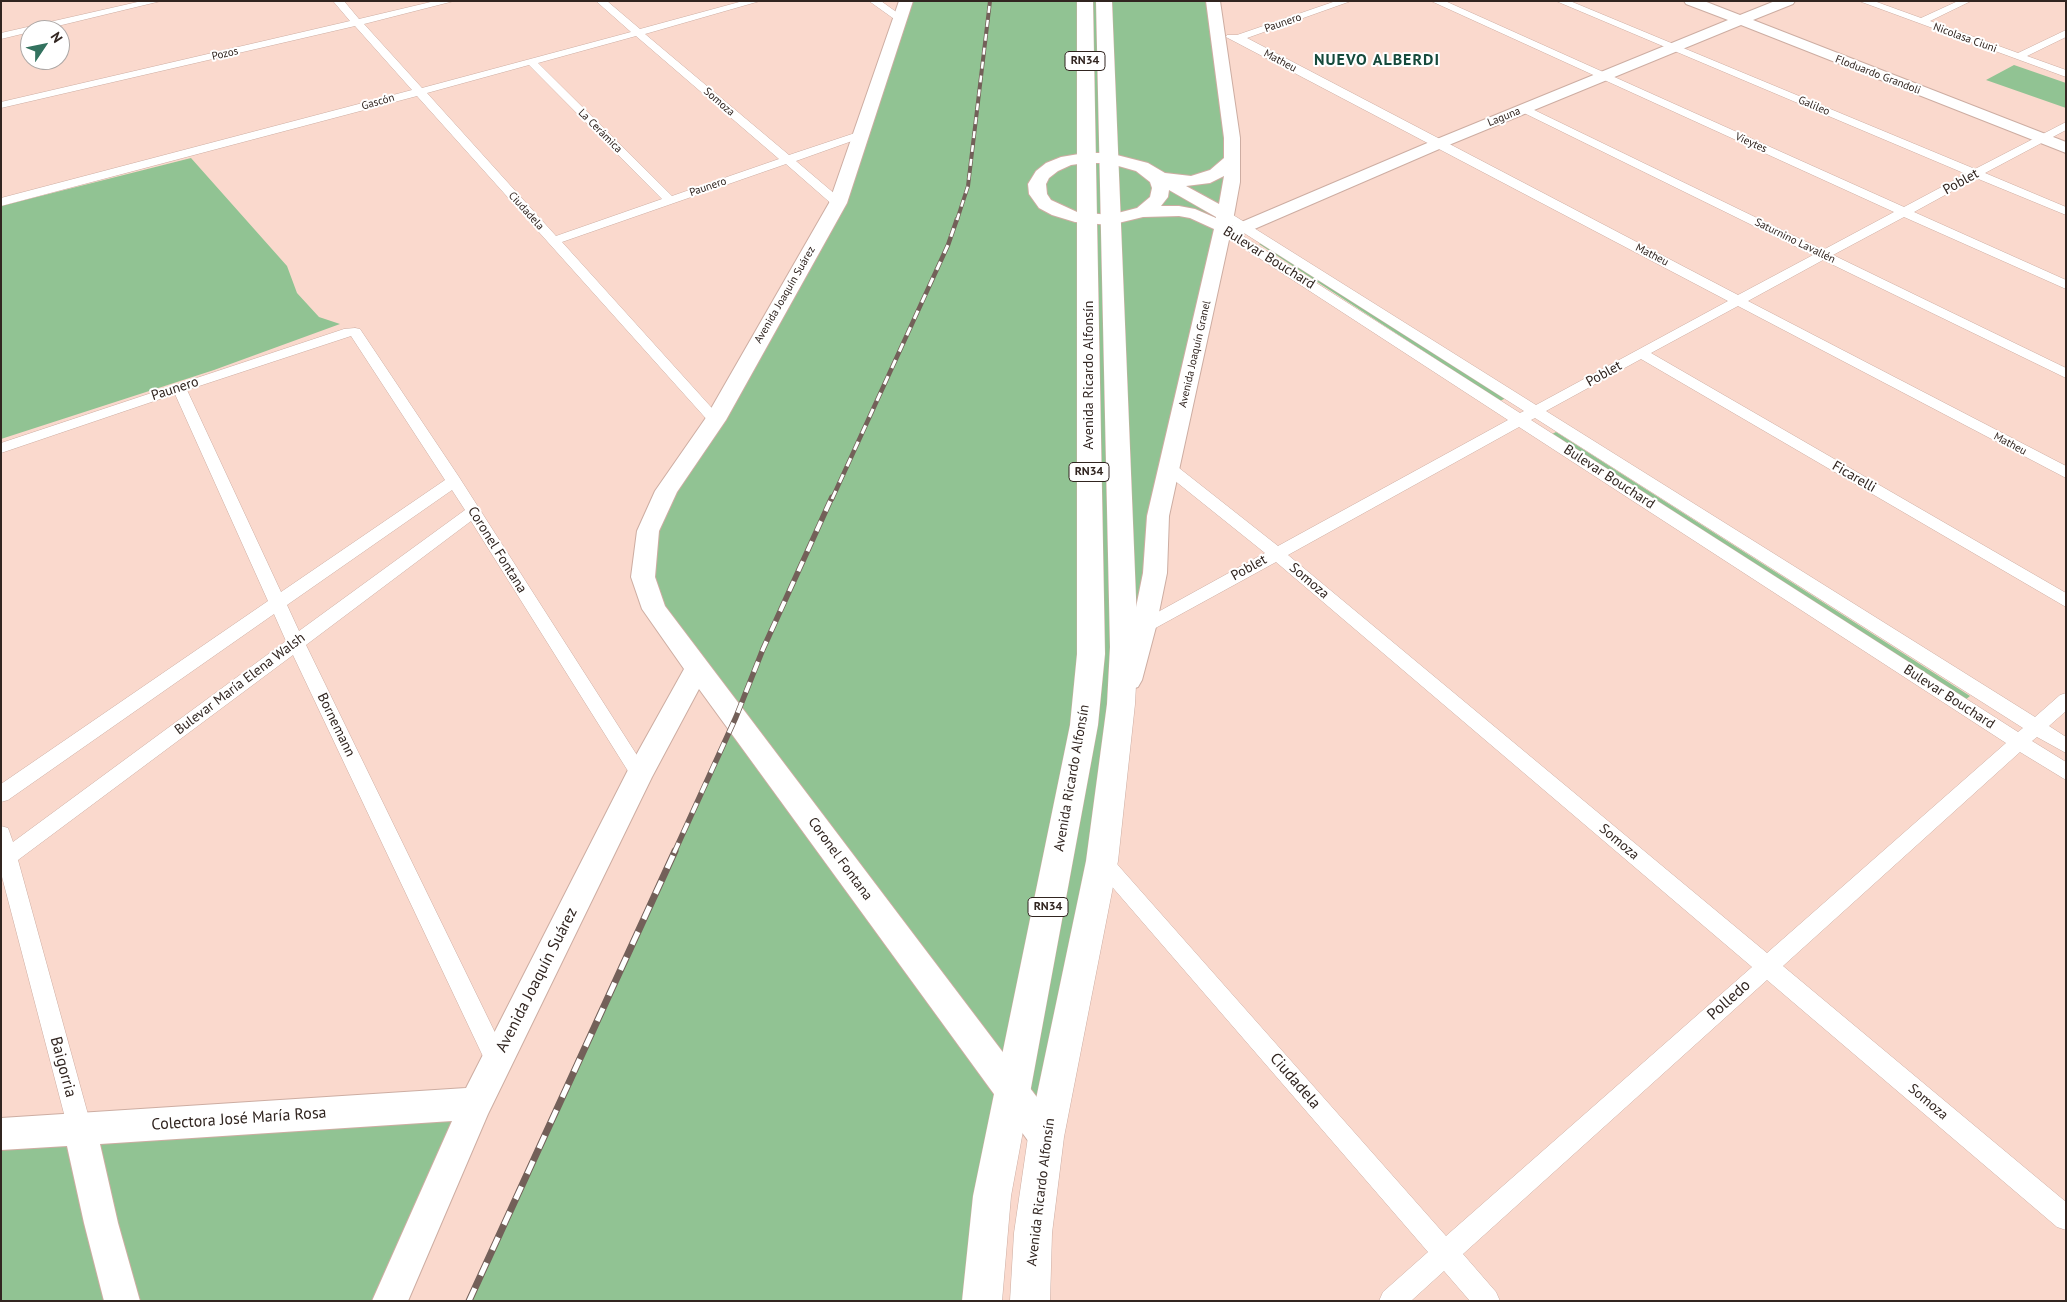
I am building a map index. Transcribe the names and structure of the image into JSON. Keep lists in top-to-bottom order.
{
  "streets": {
    "highway": ["RN34", "Avenida Ricardo Alfonsín"],
    "street": [
      "Paunero",
      "Nicolasa Ciuni",
      "Pozos",
      "Matheu",
      "Floduardo Grandoli",
      "Gascón",
      "Somoza",
      "Galileo",
      "Laguna",
      "La Cerámica",
      "Vieytes",
      "Poblet",
      "Ciudadela",
      "Saturnino Lavallén",
      "Bulevar Bouchard",
      "Avenida Joaquín Suárez",
      "Avenida Joaquín Granel",
      "Ficarelli",
      "Coronel Fontana",
      "Bulevar María Elena Walsh",
      "Bornemann",
      "Polledo",
      "Baigorria",
      "Colectora José María Rosa"
    ]
  },
  "crossings": [
    ["Paunero", "Matheu"],
    ["Paunero", "Somoza"],
    ["Paunero", "La Cerámica"],
    ["Paunero", "Ciudadela"],
    ["Paunero", "Avenida Joaquín Suárez"],
    ["Paunero", "Avenida Joaquín Granel"],
    ["Paunero", "Coronel Fontana"],
    ["Paunero", "Bornemann"],
    ["Pozos", "Ciudadela"],
    ["Matheu", "Laguna"],
    ["Matheu", "Poblet"],
    ["Floduardo Grandoli", "Laguna"],
    ["Floduardo Grandoli", "Poblet"],
    ["Gascón", "Somoza"],
    ["Gascón", "La Cerámica"],
    ["Gascón", "Ciudadela"],
    ["Somoza", "Poblet"],
    ["Somoza", "Avenida Joaquín Suárez"],
    ["Somoza", "Avenida Joaquín Granel"],
    ["Somoza", "Polledo"],
    ["Galileo", "Laguna"],
    ["Galileo", "Poblet"],
    ["Laguna", "Vieytes"],
    ["Laguna", "Saturnino Lavallén"],
    ["Laguna", "Bulevar Bouchard"],
    ["Laguna", "Avenida Joaquín Granel"],
    ["Vieytes", "Poblet"],
    ["Poblet", "Saturnino Lavallén"],
    ["Poblet", "Bulevar Bouchard"],
    ["Poblet", "Avenida Joaquín Granel"],
    ["Poblet", "Ficarelli"],
    ["Ciudadela", "Avenida Joaquín Suárez"],
    ["Ciudadela", "Avenida Ricardo Alfonsín"],
    ["Ciudadela", "Polledo"],
    ["Bulevar Bouchard", "Avenida Joaquín Granel"],
    ["Bulevar Bouchard", "Polledo"],
    ["Avenida Joaquín Suárez", "Coronel Fontana"],
    ["Avenida Joaquín Suárez", "Bornemann"],
    ["Avenida Joaquín Suárez", "Colectora José María Rosa"],
    ["Avenida Joaquín Granel", "Avenida Ricardo Alfonsín"],
    ["Avenida Ricardo Alfonsín", "Coronel Fontana"],
    ["Coronel Fontana", "Bulevar María Elena Walsh"],
    ["Bulevar María Elena Walsh", "Bornemann"],
    ["Bulevar María Elena Walsh", "Baigorria"],
    ["Baigorria", "Colectora José María Rosa"]
  ],
  "districts": ["NUEVO ALBERDI"],
  "north": "top right"
}
